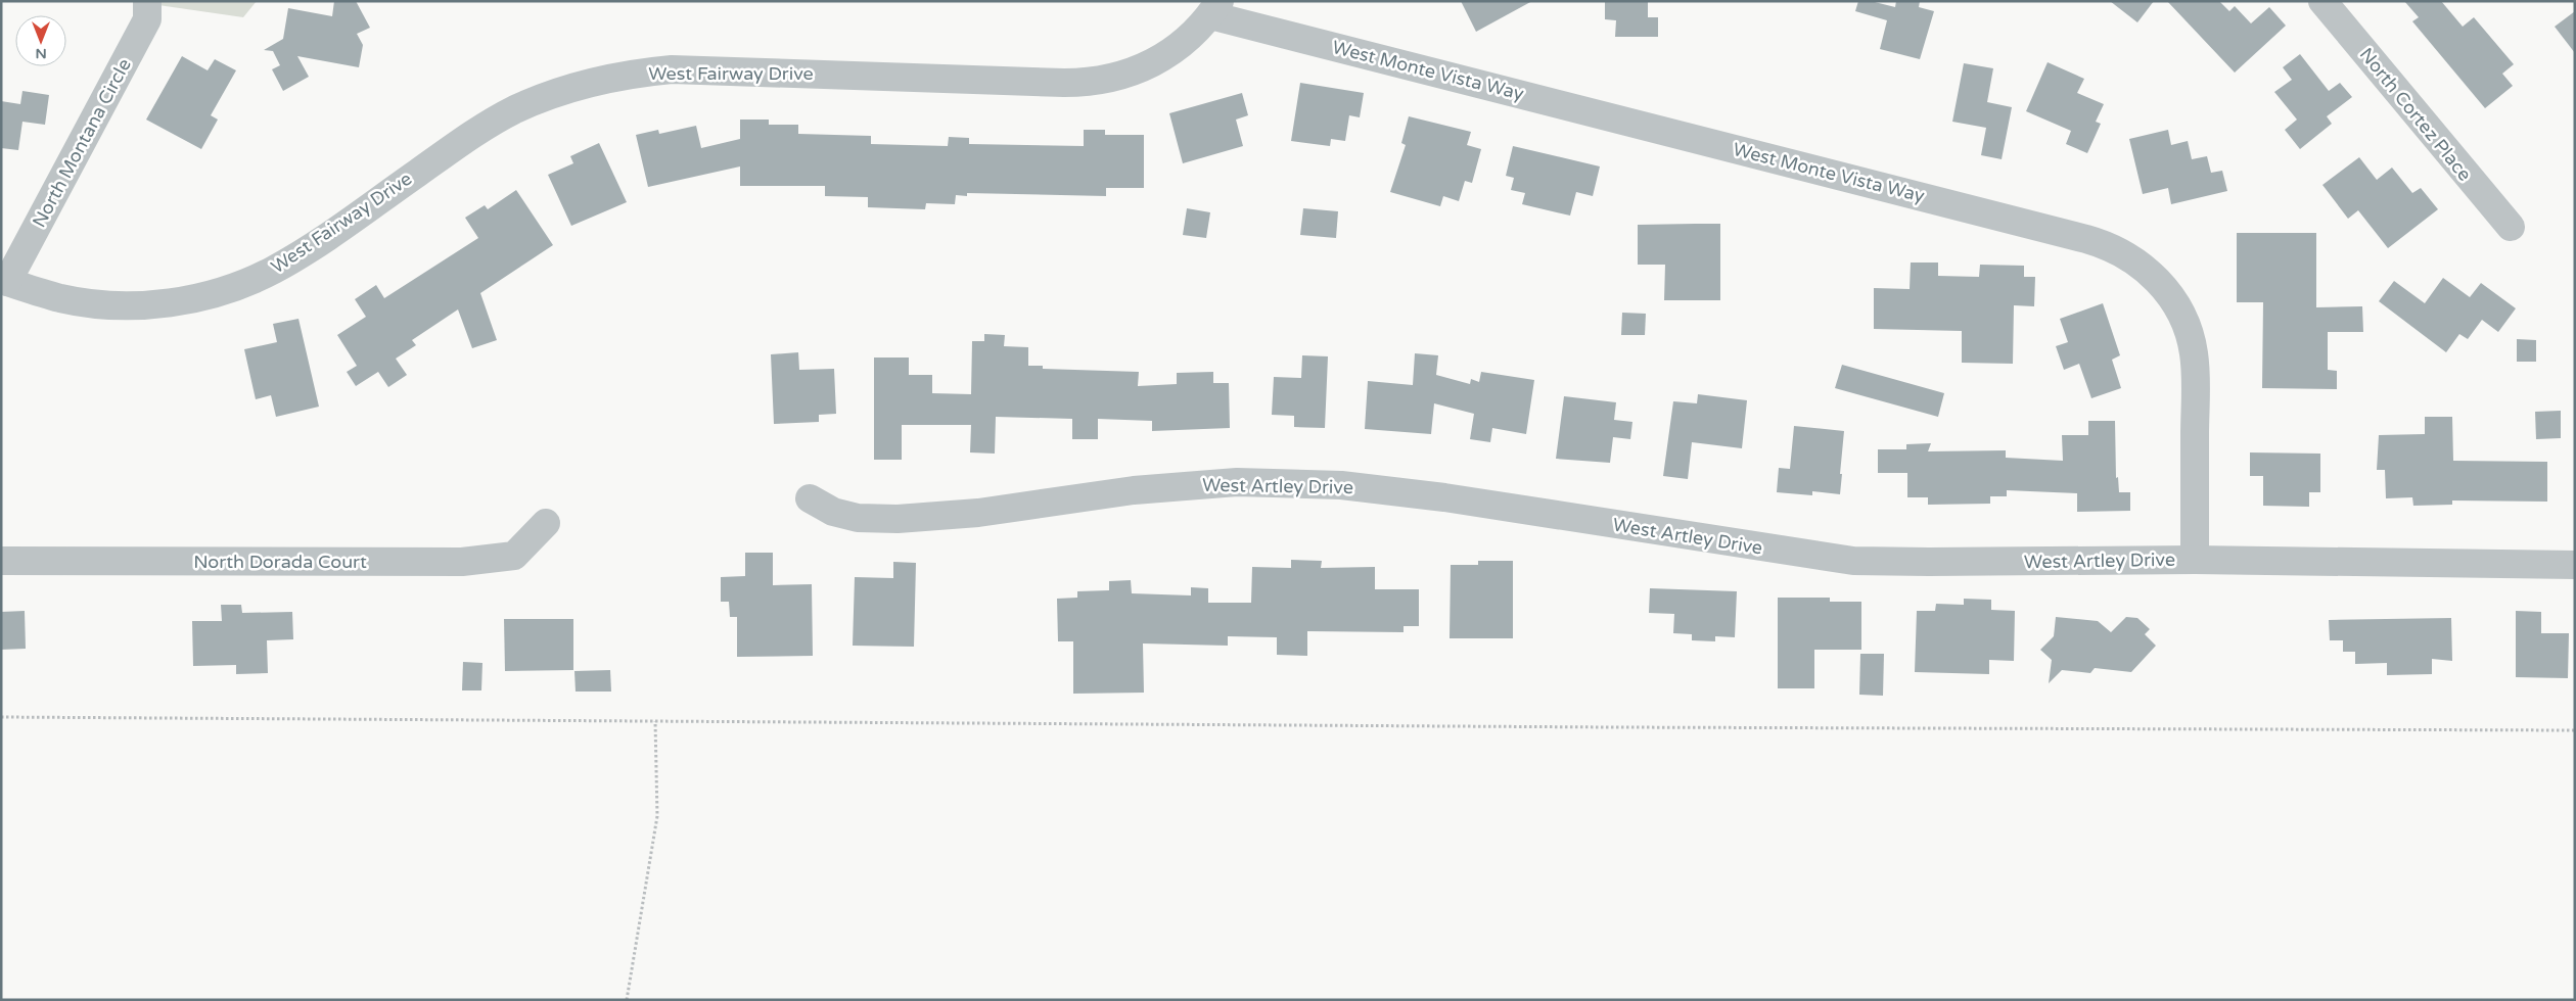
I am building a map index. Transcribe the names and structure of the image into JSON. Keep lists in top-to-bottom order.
{
  "streets": {
    "street": [
      "West Monte Vista Way",
      "West Fairway Drive",
      "North Cortez Place",
      "North Montana Circle",
      "West Artley Drive",
      "North Dorada Court"
    ]
  },
  "crossings": [
    ["West Monte Vista Way", "West Fairway Drive"],
    ["West Monte Vista Way", "West Artley Drive"],
    ["West Fairway Drive", "North Montana Circle"]
  ],
  "north": "bottom"
}
